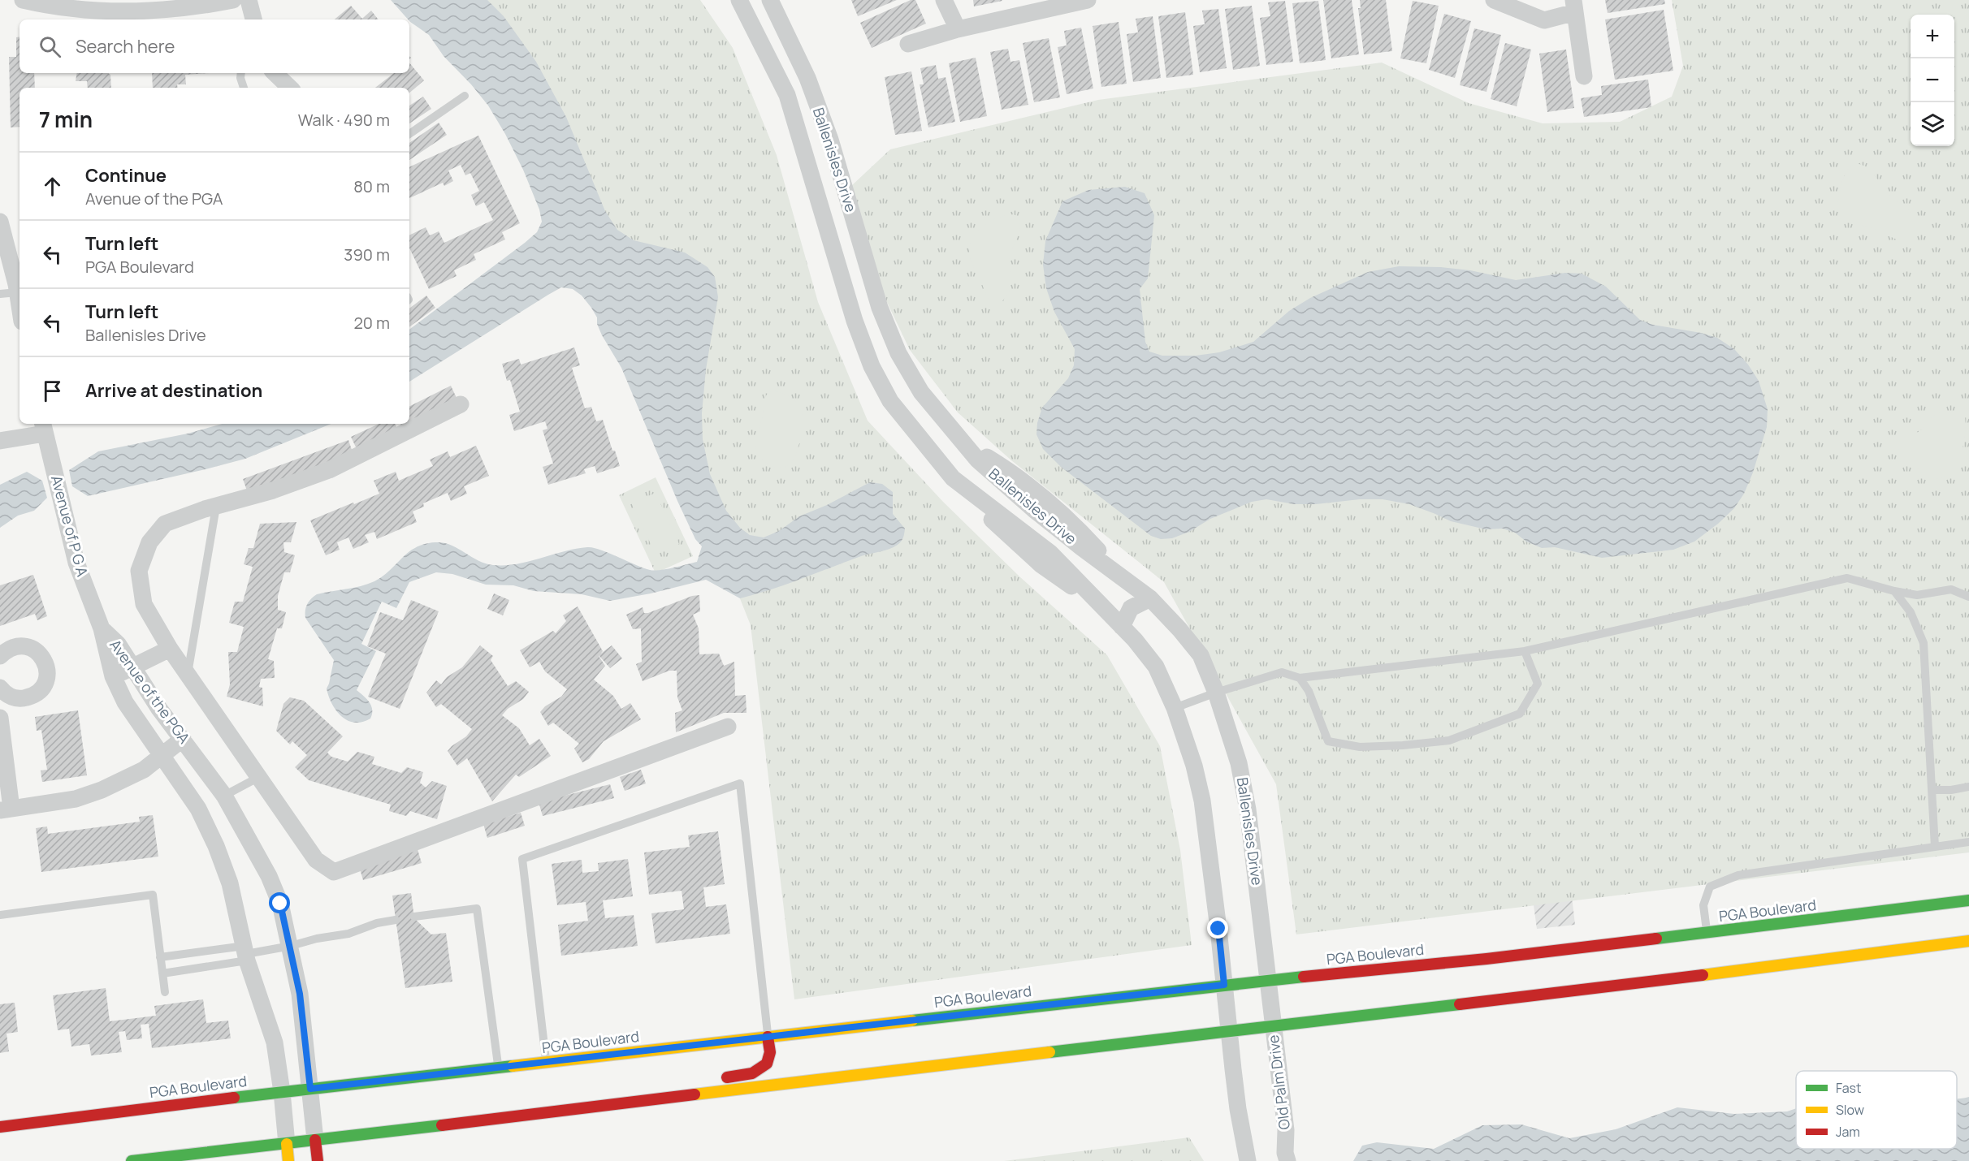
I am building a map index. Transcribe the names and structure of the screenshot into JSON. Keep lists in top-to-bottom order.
{
  "streets": {
    "main road": ["PGA Boulevard"],
    "street": [
      "Ballenisles Drive",
      "Avenue of P G A",
      "Avenue of the PGA",
      "Old Palm Drive"
    ]
  },
  "crossings": [
    ["Ballenisles Drive", "PGA Boulevard"],
    ["Ballenisles Drive", "Old Palm Drive"],
    ["Avenue of P G A", "Avenue of the PGA"],
    ["Avenue of the PGA", "PGA Boulevard"]
  ],
  "legend": ["Fast", "Slow", "Jam"],
  "page": {
    "map_buttons": ["+", "−"],
    "search": "Search here",
    "heading": ["7 min", "Walk · 490 m"],
    "list": [
      ["Continue", "Avenue of the PGA", "80 m"],
      ["Turn left", "PGA Boulevard", "390 m"],
      ["Turn left", "Ballenisles Drive", "20 m"],
      "Arrive at destination"
    ]
  }
}
